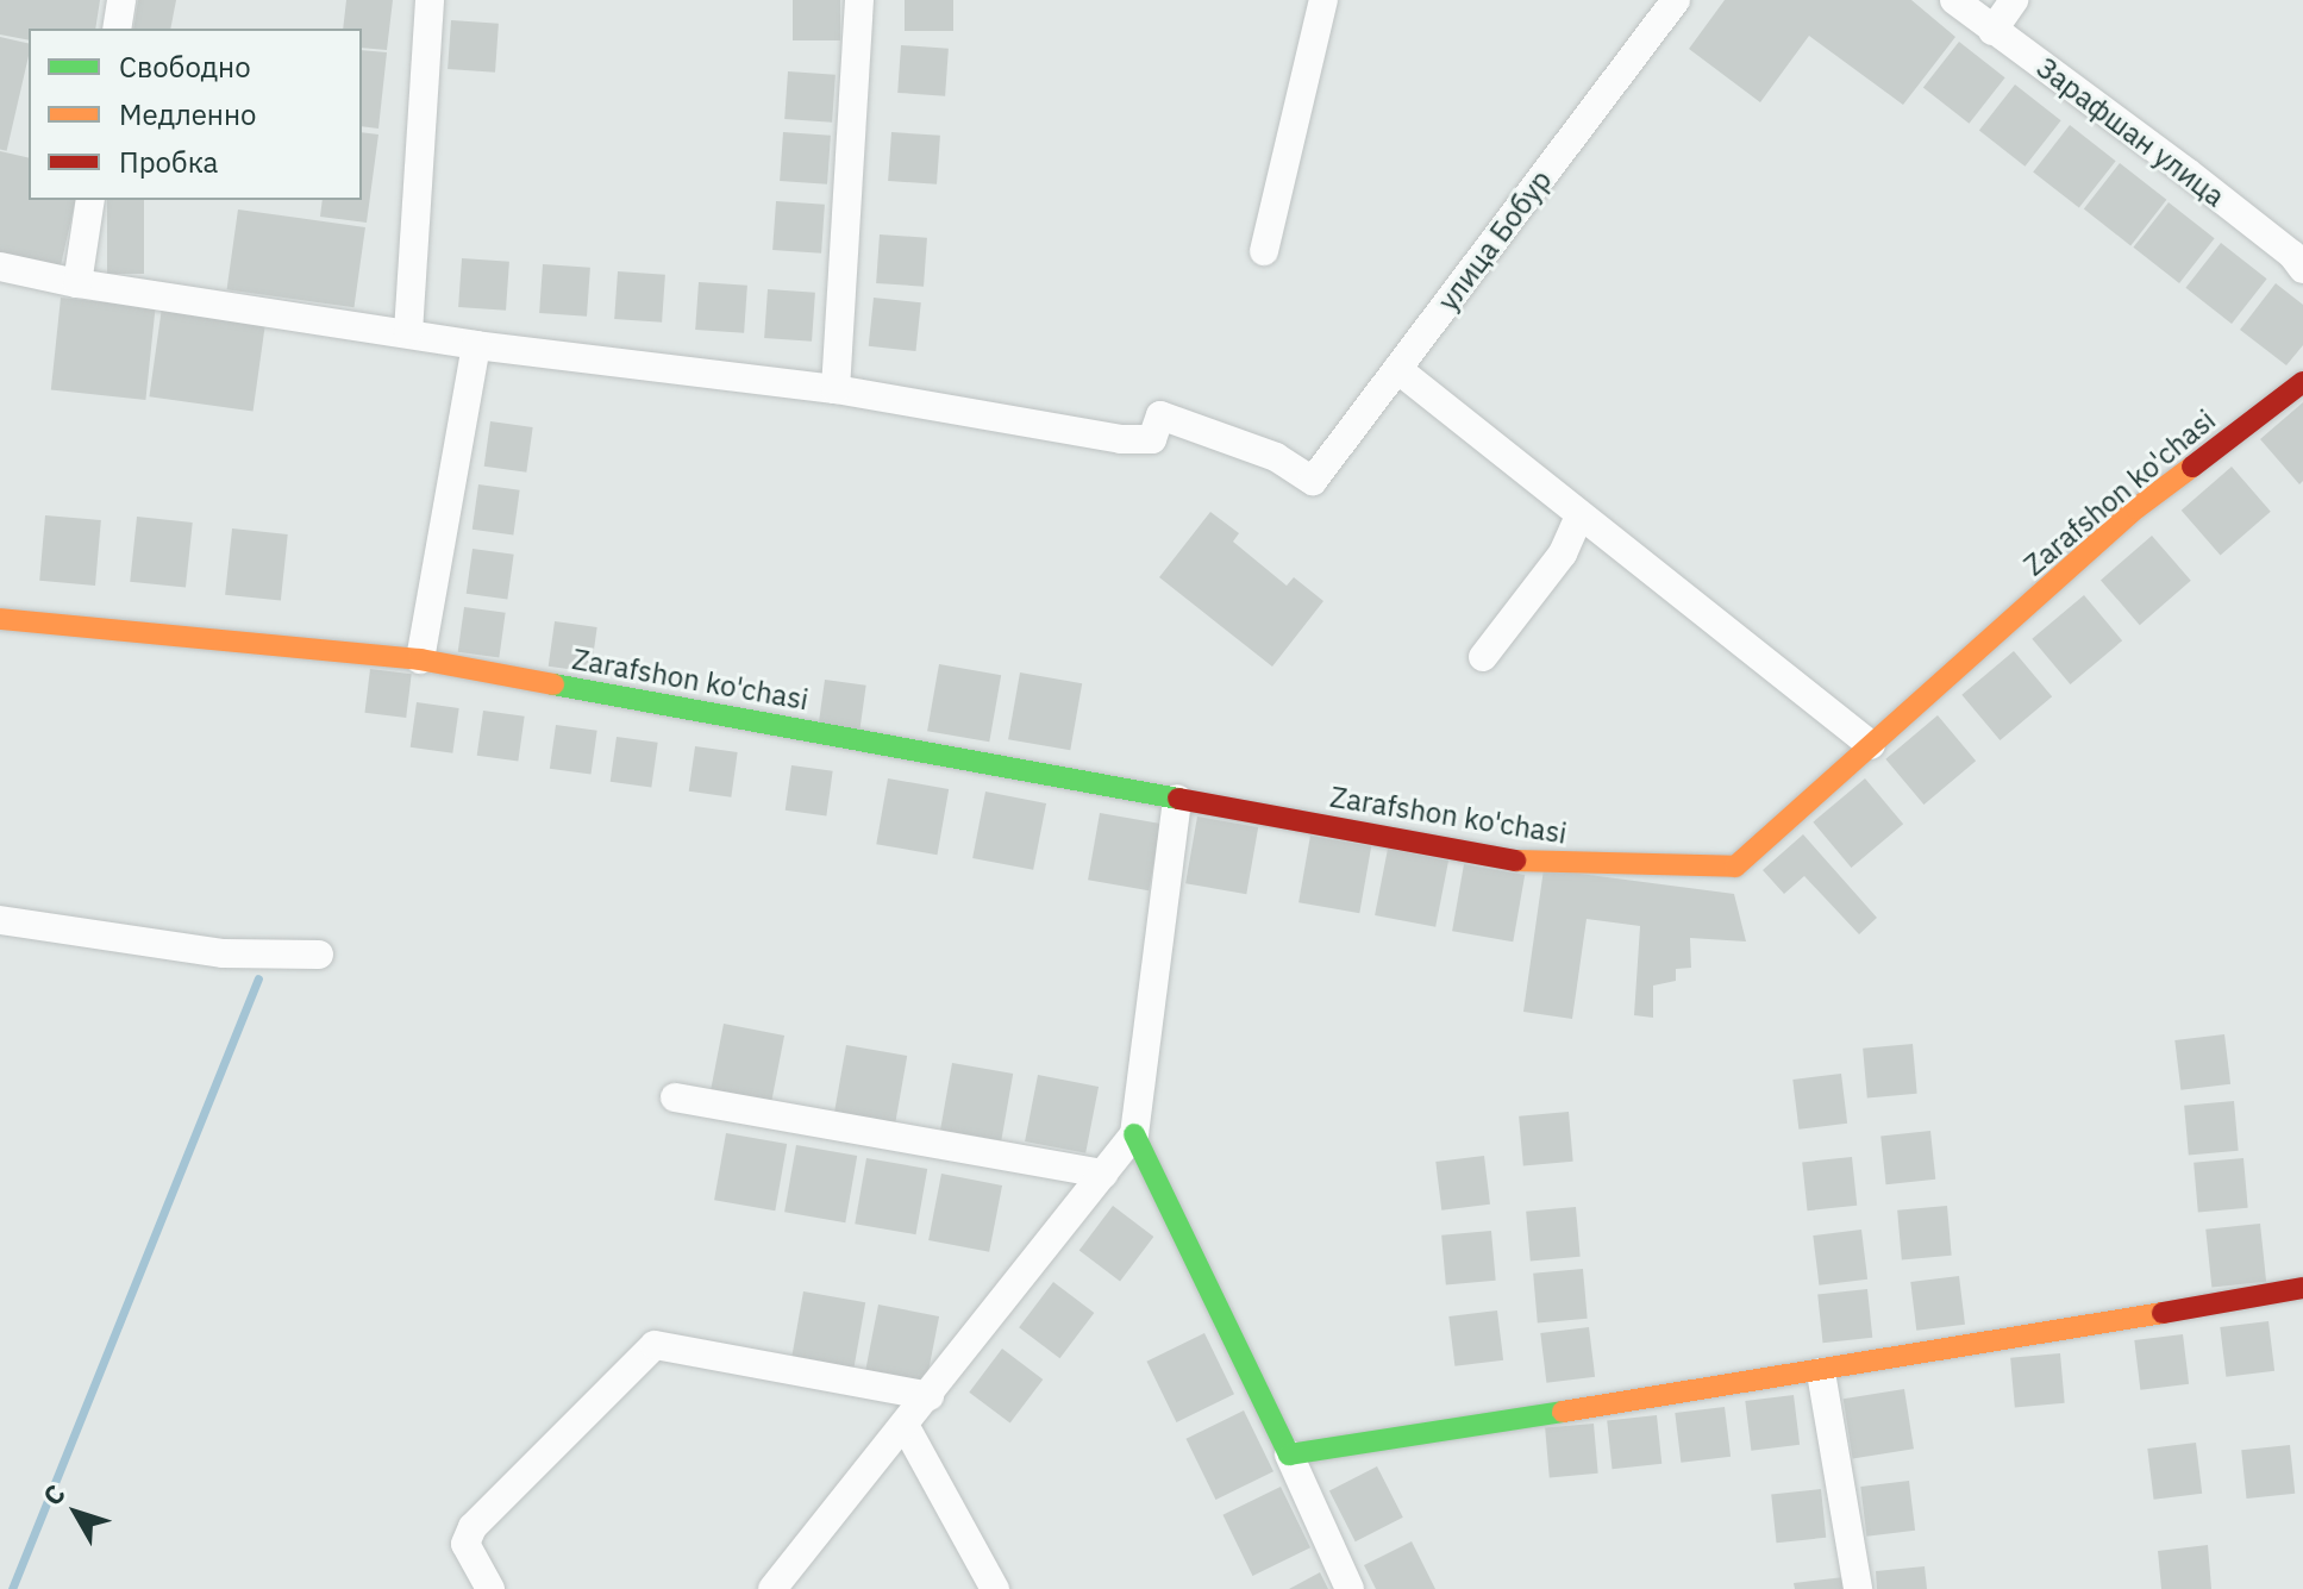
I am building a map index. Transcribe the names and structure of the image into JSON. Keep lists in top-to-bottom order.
{
  "streets": {
    "street": ["Зарафшан улица", "улица Бобур", "Zarafshon ko'chasi"]
  },
  "legend": ["Свободно", "Медленно", "Пробка"],
  "north": "top left"
}
